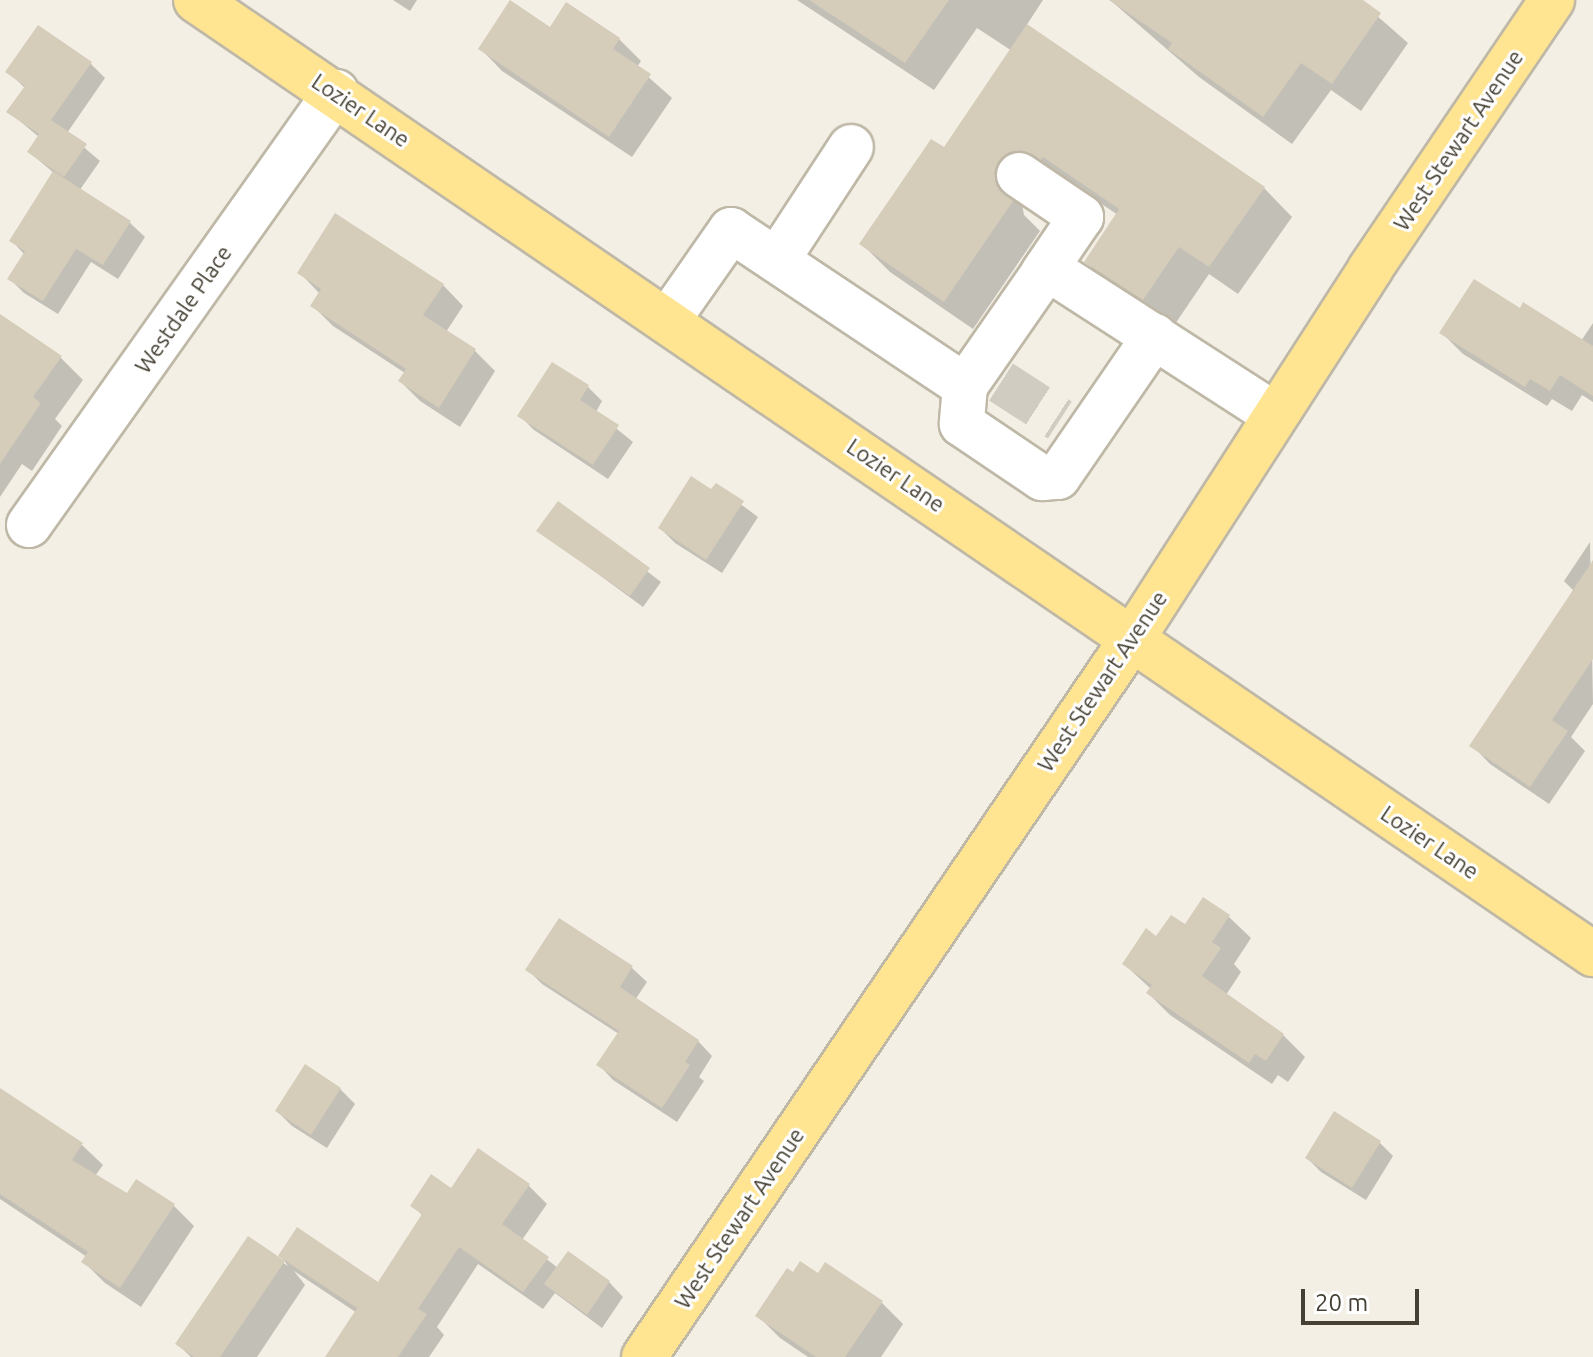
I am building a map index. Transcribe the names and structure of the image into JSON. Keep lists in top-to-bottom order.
{
  "streets": {
    "main road": ["Lozier Lane", "West Stewart Avenue"],
    "street": ["Westdale Place"]
  },
  "crossings": [
    ["Lozier Lane", "West Stewart Avenue"],
    ["Lozier Lane", "Westdale Place"]
  ],
  "scale_bar": "20 m"
}
